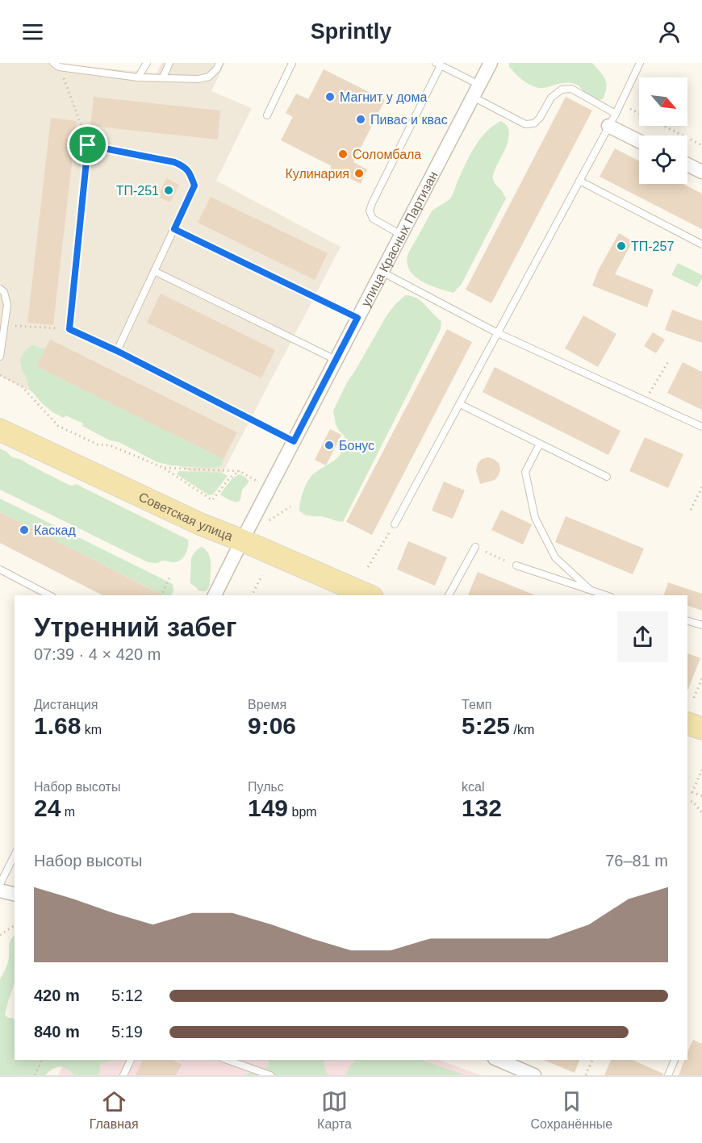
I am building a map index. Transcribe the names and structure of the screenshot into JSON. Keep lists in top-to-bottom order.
{
  "streets": {
    "main road": ["Советская улица"],
    "street": ["улица Красных Партизан"]
  },
  "crossings": [
    ["улица Красных Партизан", "Советская улица"]
  ],
  "places": [
    "Магнит у дома",
    "Пивас и квас",
    "Соломбала",
    "Кулинария",
    "ТП-251",
    "ТП-257",
    "Бонус",
    "Каскад"
  ],
  "north": "bottom right",
  "page": {
    "header": "Sprintly",
    "heading": ["Утренний забег", "07:39 · 4 × 420 m"],
    "stats": [
      ["Дистанция", "1.68 km"],
      ["Время", "9:06"],
      ["Темп", "5:25 /km"],
      ["Набор высоты", "24 m"],
      ["Пульс", "149 bpm"],
      ["kcal", "132"]
    ],
    "chart": ["Набор высоты", "76–81 m"],
    "list": [
      {
        "name": "420 m",
        "note": "5:12"
      },
      {
        "name": "840 m",
        "note": "5:19"
      }
    ],
    "tabs": ["Главная", "Карта", "Сохранённые"]
  }
}
